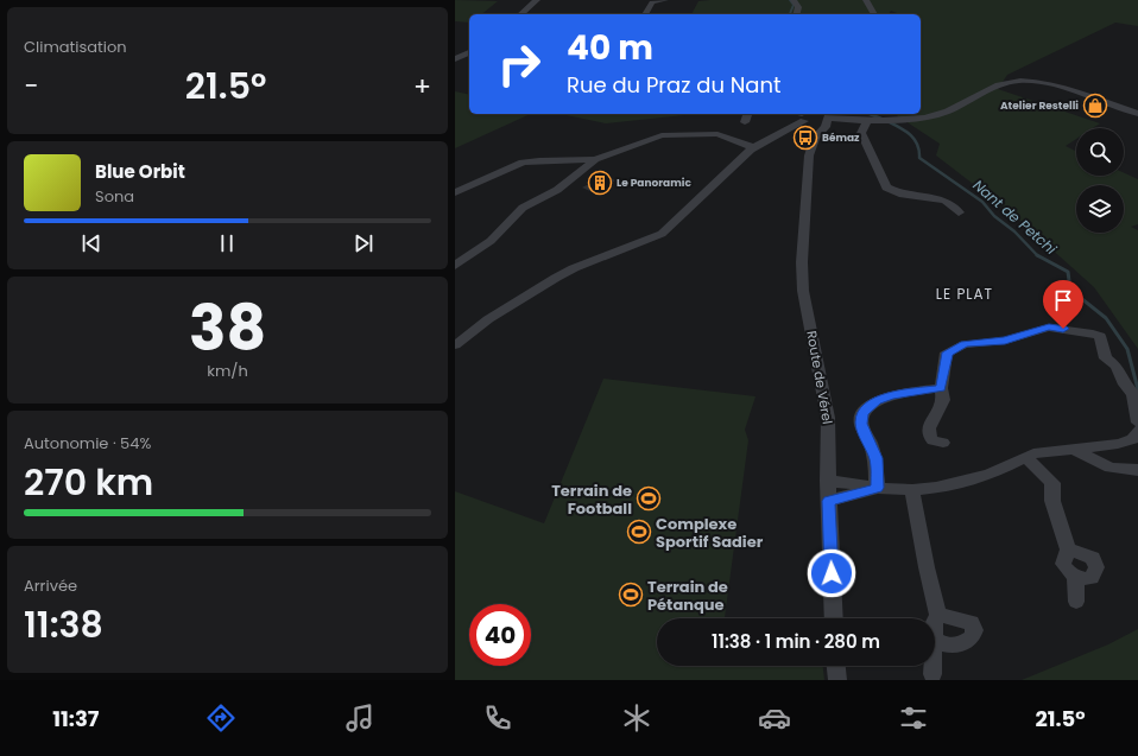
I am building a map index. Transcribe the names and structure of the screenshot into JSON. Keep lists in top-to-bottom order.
{
  "streets": {
    "street": ["Route de Vérel"]
  },
  "districts": ["LE PLAT"],
  "water": ["Nant de Petchi"],
  "places": {
    "shop": ["Atelier Restelli"],
    "bus stop": ["Bémaz"],
    "building": ["Le Panoramic"],
    "sports": ["Terrain de Football", "Complexe Sportif Sadier", "Terrain de Pétanque"]
  },
  "page": {
    "tile": [
      "Climatisation",
      ["38", "km/h"],
      ["Autonomie · 54%", "270 km"],
      ["Arrivée", "11:38"]
    ],
    "turn": ["40 m", "Rue du Praz du Nant"],
    "heat": ["−", "21.5°", "+"],
    "song": ["Blue Orbit", "Sona"],
    "limit": "40",
    "trip": "11:38 · 1 min · 280 m",
    "tabs": ["11:37", "21.5°"]
  }
}
